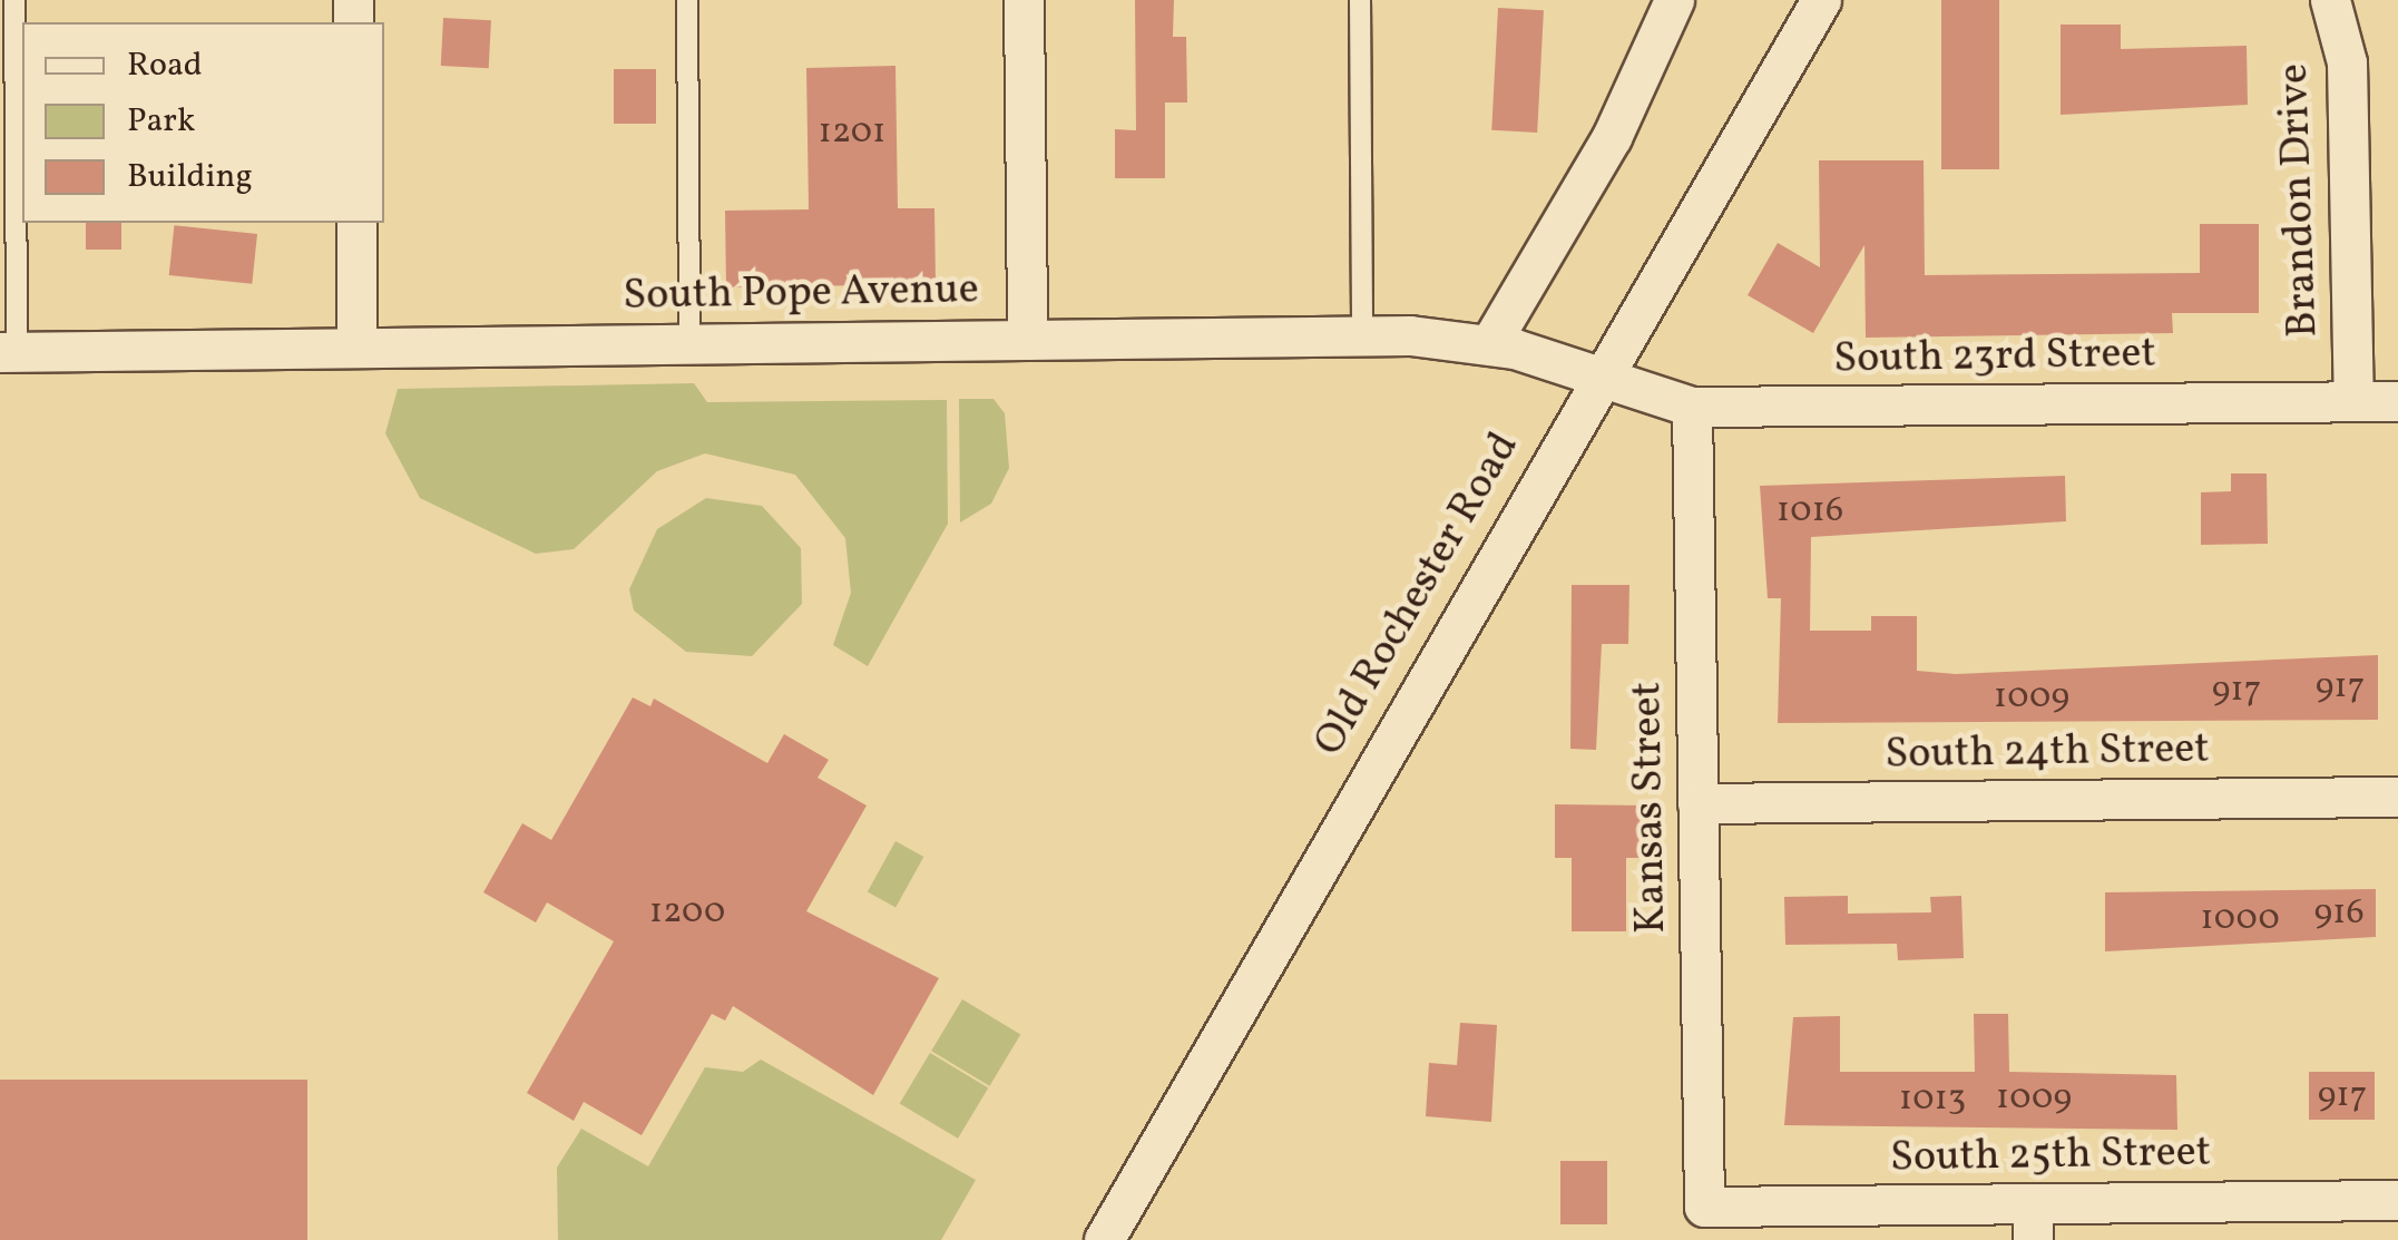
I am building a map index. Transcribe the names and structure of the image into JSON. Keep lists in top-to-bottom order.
{
  "streets": {
    "street": [
      "Brandon Drive",
      "South Pope Avenue",
      "South 23rd Street",
      "Old Rochester Road",
      "South 24th Street",
      "Kansas Street",
      "South 25th Street"
    ]
  },
  "crossings": [
    ["Brandon Drive", "South 23rd Street"],
    ["South Pope Avenue", "South 23rd Street"],
    ["South Pope Avenue", "Old Rochester Road"],
    ["South 23rd Street", "Old Rochester Road"],
    ["South 23rd Street", "Kansas Street"],
    ["South 24th Street", "Kansas Street"],
    ["Kansas Street", "South 25th Street"]
  ],
  "house_numbers": [
    "1201",
    "1016",
    "917",
    "917",
    "1009",
    "1200",
    "916",
    "1000",
    "917",
    "1009",
    "1013"
  ],
  "legend": ["Road", "Park", "Building"]
}
